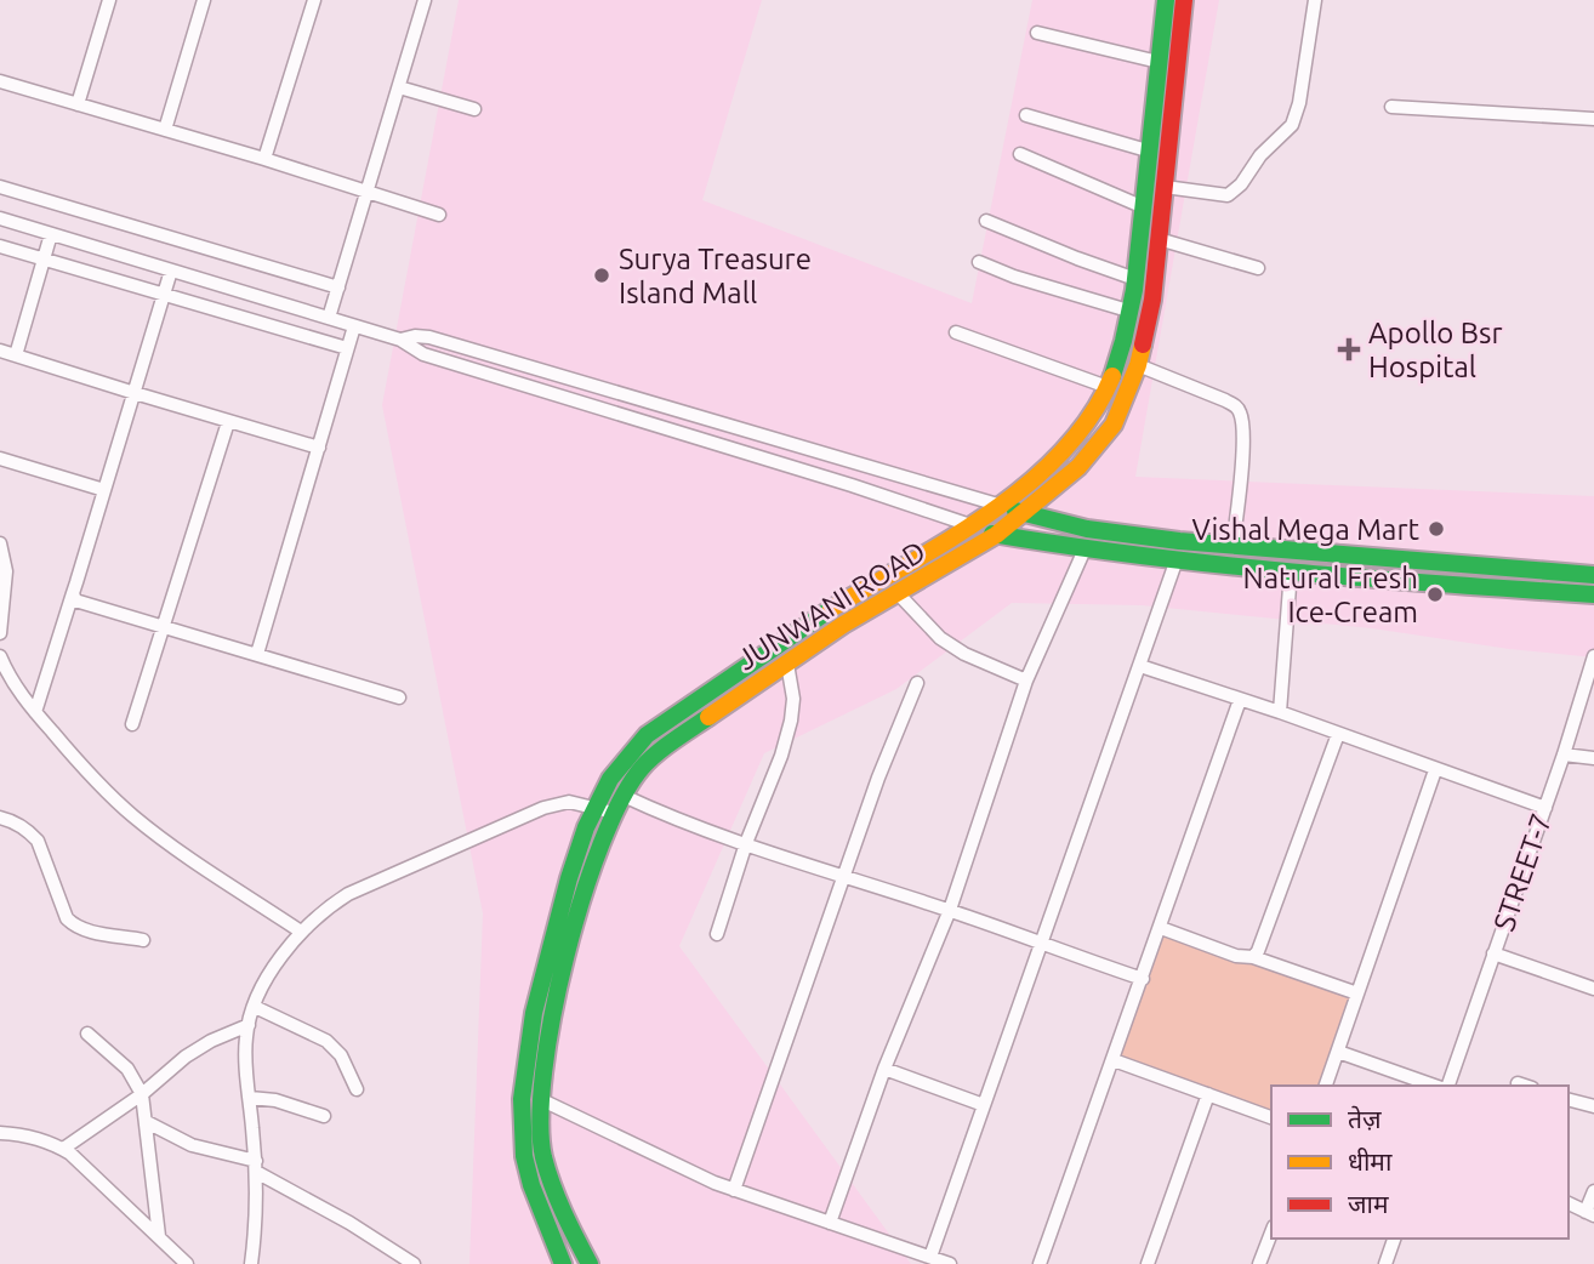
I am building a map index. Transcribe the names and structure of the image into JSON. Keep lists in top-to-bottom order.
{
  "streets": {
    "main road": ["JUNWANI ROAD"],
    "street": ["STREET-7"]
  },
  "places": {
    "other": ["Surya Treasure Island Mall", "Vishal Mega Mart", "Natural Fresh Ice-Cream"],
    "health": ["Apollo Bsr Hospital"]
  },
  "legend": ["तेज़", "धीमा", "जाम"]
}
